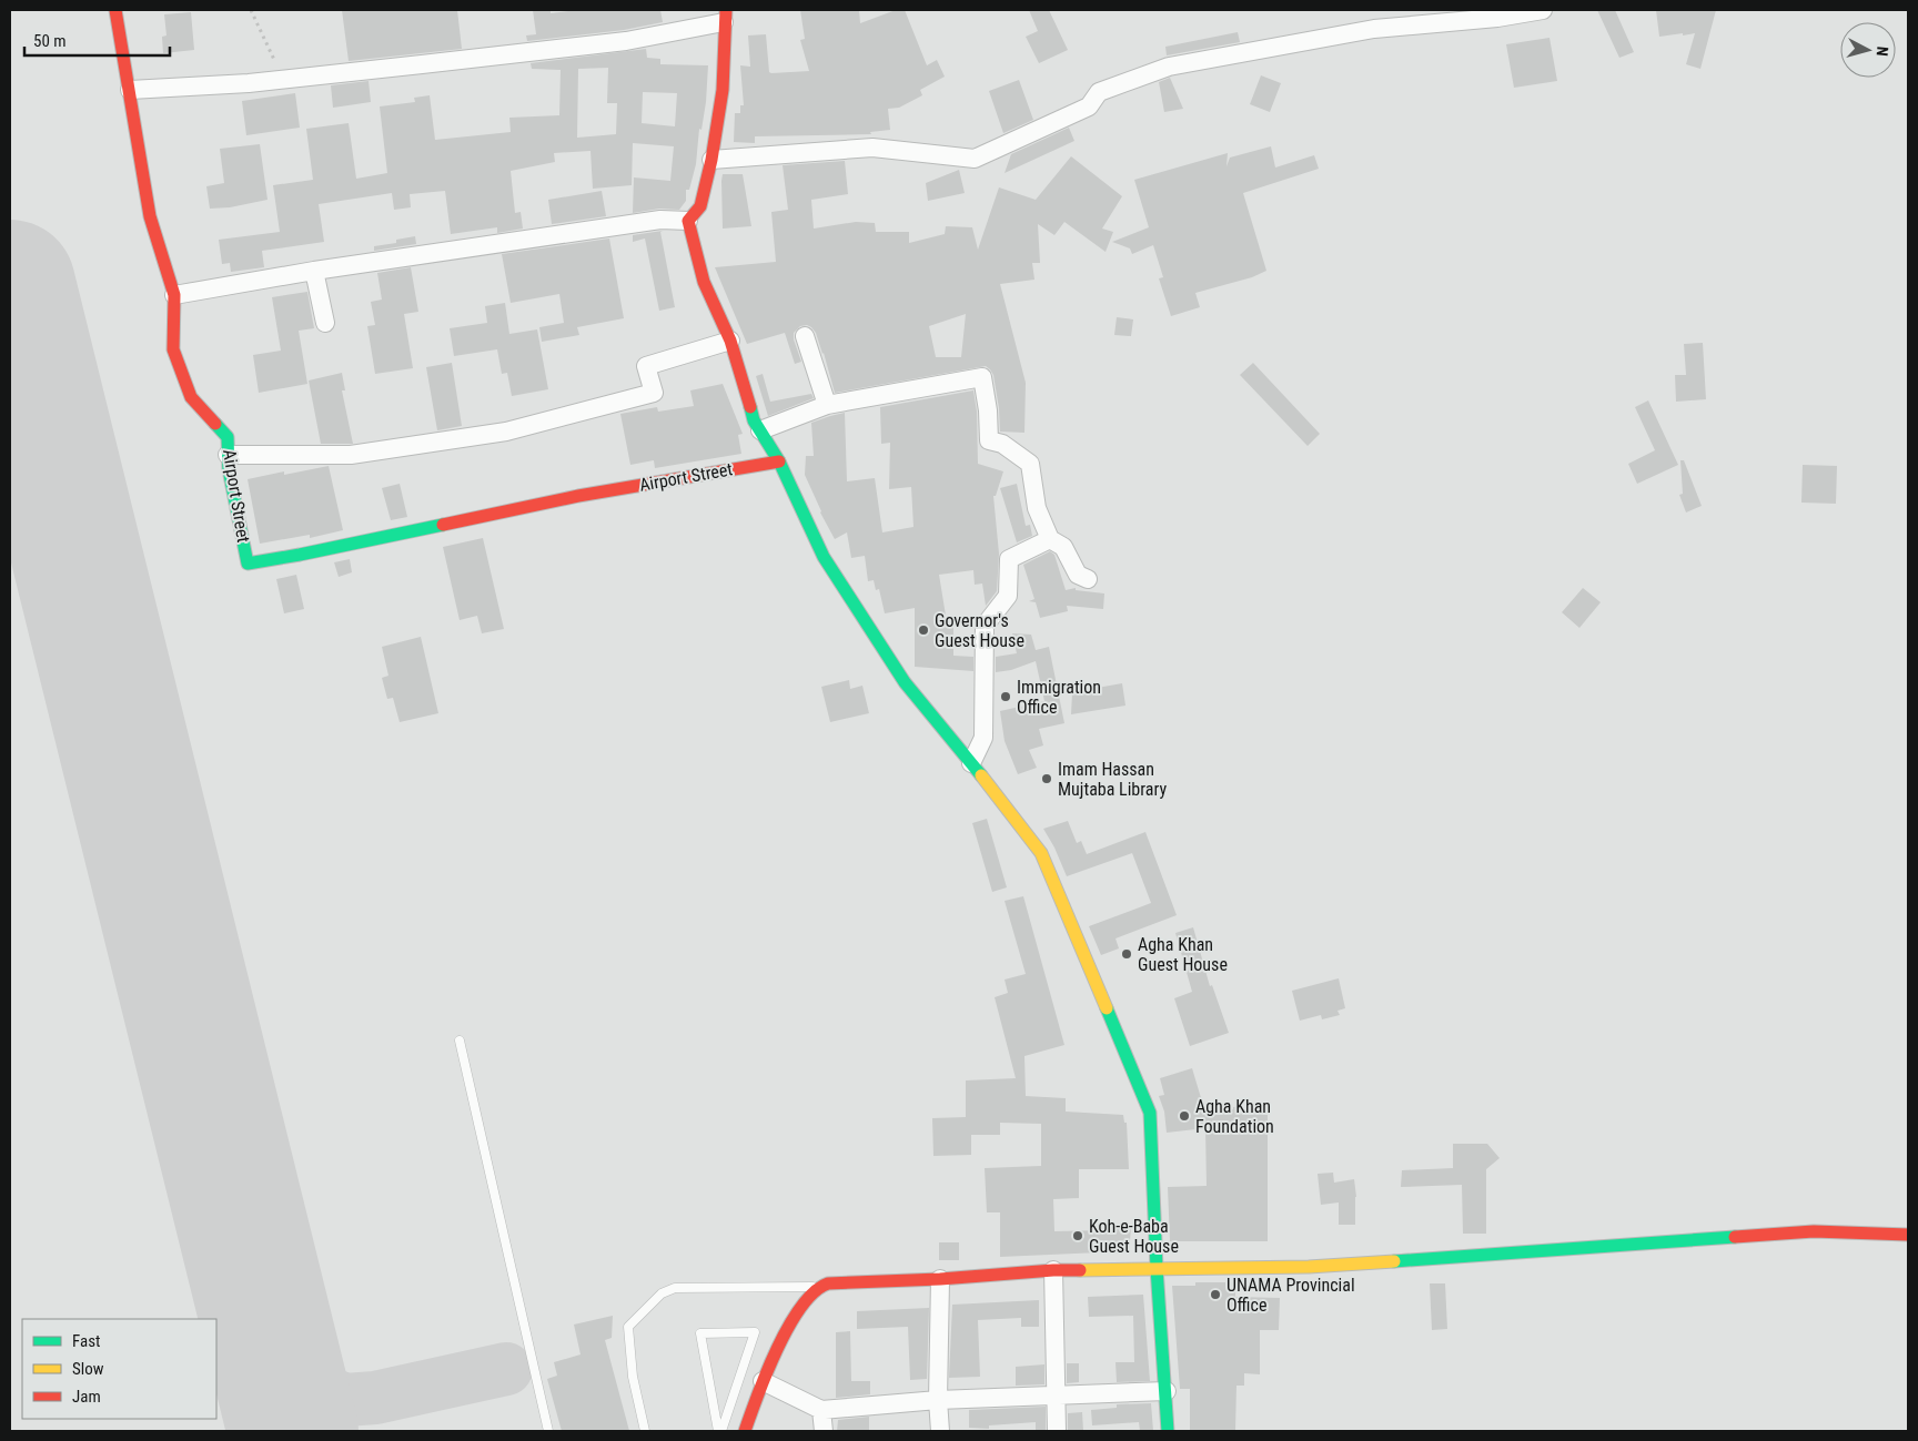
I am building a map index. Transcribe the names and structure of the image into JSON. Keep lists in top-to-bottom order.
{
  "streets": {
    "street": ["Airport Street"]
  },
  "places": [
    "Governor's Guest House",
    "Immigration Office",
    "Imam Hassan Mujtaba Library",
    "Agha Khan Guest House",
    "Agha Khan Foundation",
    "Koh-e-Baba Guest House",
    "UNAMA Provincial Office"
  ],
  "legend": ["Fast", "Slow", "Jam"],
  "scale_bar": "50 m",
  "north": "right"
}
